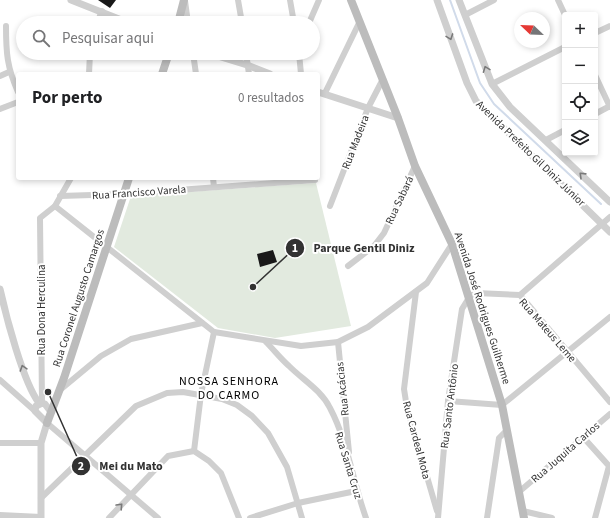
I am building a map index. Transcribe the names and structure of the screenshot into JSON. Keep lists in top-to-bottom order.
{
  "streets": {
    "main road": ["Rua Coronel Augusto Camargos", "Avenida José Rodrigues Guilherme"],
    "street": [
      "Rua Madeira",
      "Avenida Prefeito Gil Diniz Júnior",
      "Rua Francisco Varela",
      "Rua Sabará",
      "Rua Dona Herculina",
      "Rua Mateus Leme",
      "Rua Acácias",
      "Rua Santo Antônio",
      "Rua Cardeal Mota",
      "Rua Juquita Carlos",
      "Rua Santa Cruz"
    ]
  },
  "crossings": [
    ["Rua Madeira", "Avenida José Rodrigues Guilherme"],
    ["Rua Francisco Varela", "Rua Coronel Augusto Camargos"],
    ["Rua Sabará", "Avenida José Rodrigues Guilherme"],
    ["Rua Coronel Augusto Camargos", "Rua Dona Herculina"],
    ["Avenida José Rodrigues Guilherme", "Rua Mateus Leme"],
    ["Avenida José Rodrigues Guilherme", "Rua Santo Antônio"],
    ["Avenida José Rodrigues Guilherme", "Rua Juquita Carlos"],
    ["Rua Mateus Leme", "Rua Santo Antônio"],
    ["Rua Acácias", "Rua Santa Cruz"],
    ["Rua Santo Antônio", "Rua Cardeal Mota"]
  ],
  "districts": ["NOSSA SENHORA DO CARMO"],
  "places": ["Parque Gentil Diniz", "Mei du Mato"],
  "north": "top left",
  "page": {
    "map_buttons": ["+", "−"],
    "search": "Pesquisar aqui",
    "heading": ["Por perto", "0 resultados"]
  }
}
